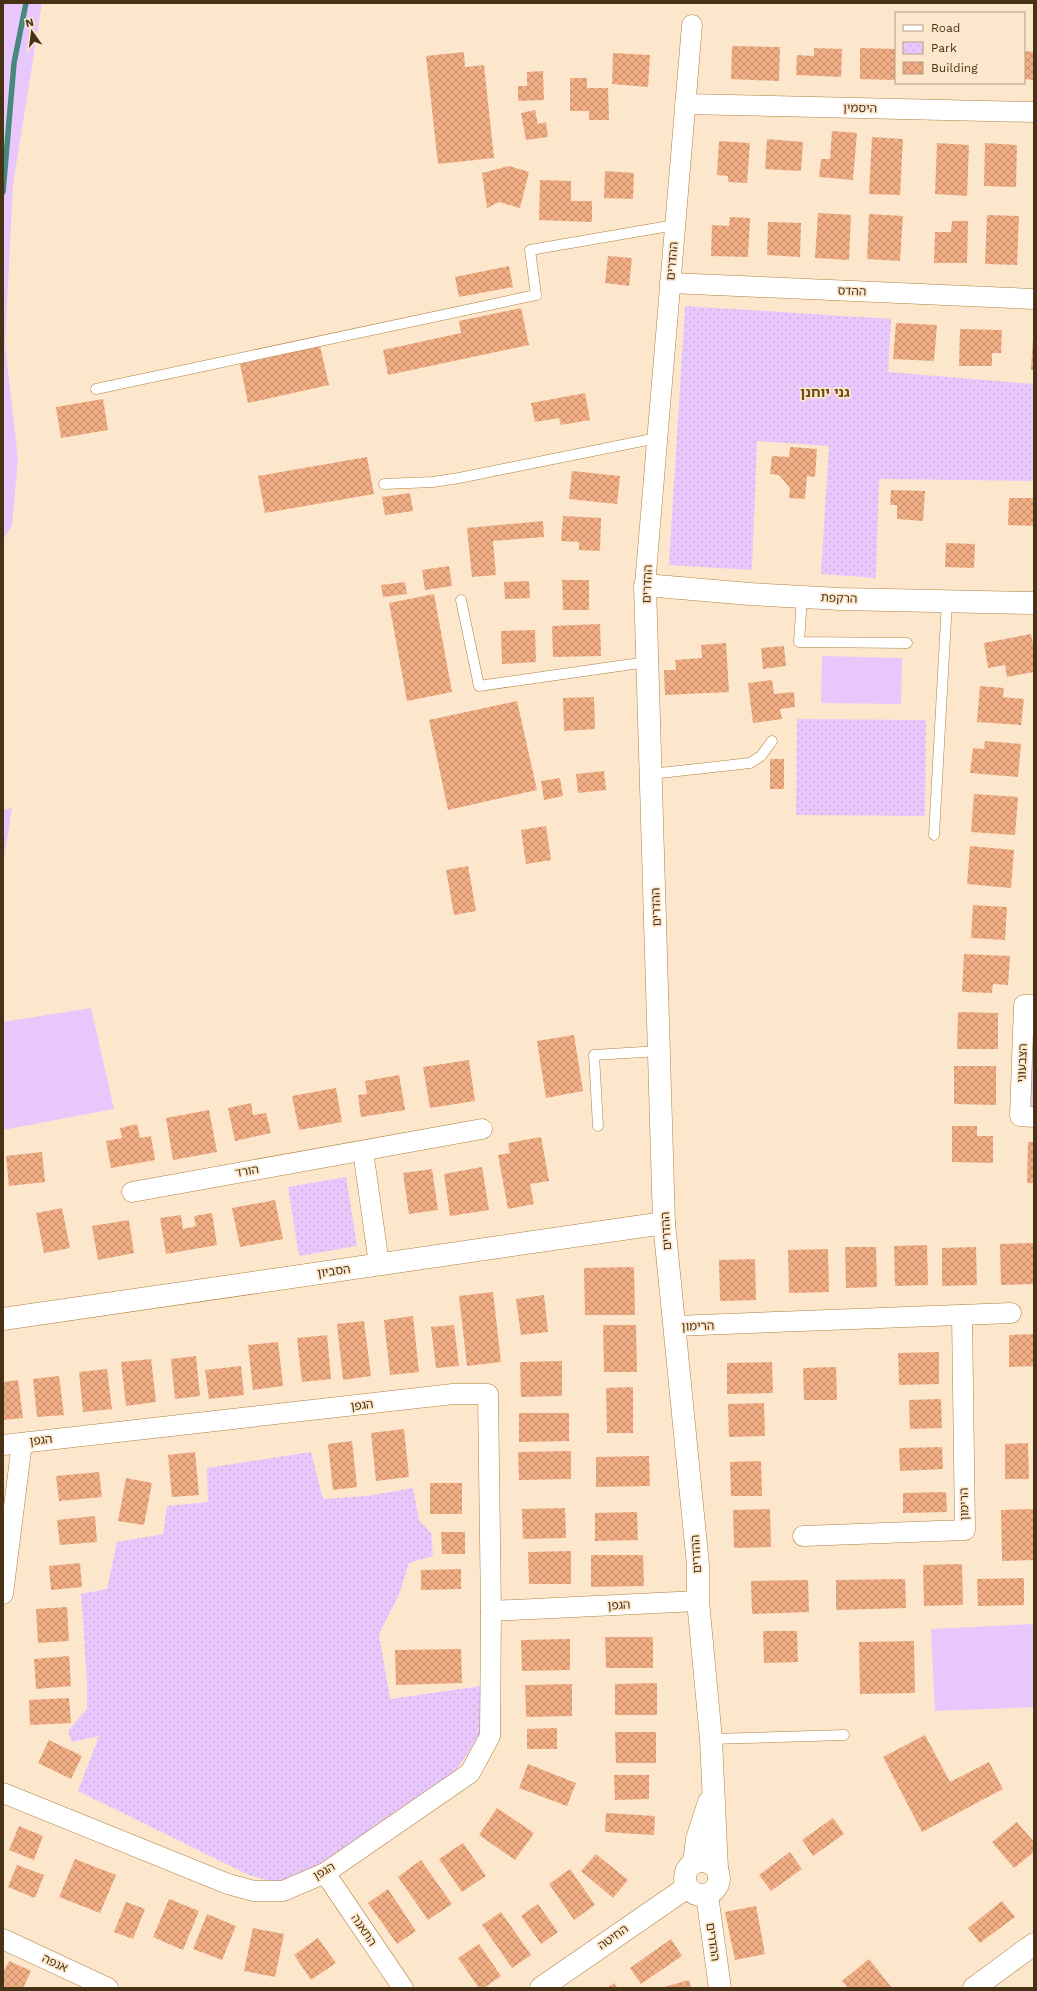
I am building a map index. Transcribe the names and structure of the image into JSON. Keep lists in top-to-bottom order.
{
  "streets": {
    "main road": [
      "ההדרים",
      "הרקפת",
      "הסביון",
      "החיטה"
    ],
    "street": [
      "היסמין",
      "ההדס",
      "הצבעוני",
      "הורד",
      "הרימון",
      "הגפן",
      "התאנה",
      "אנפה"
    ]
  },
  "crossings": [
    ["היסמין", "ההדרים"],
    ["ההדרים", "ההדס"],
    ["ההדרים", "הרקפת"],
    ["ההדרים", "הסביון"],
    ["ההדרים", "הרימון"],
    ["ההדרים", "הגפן"],
    ["ההדרים", "החיטה"],
    ["הגפן", "התאנה"]
  ],
  "districts": ["גני יוחנן"],
  "legend": ["Road", "Park", "Building"],
  "north": "top"
}
